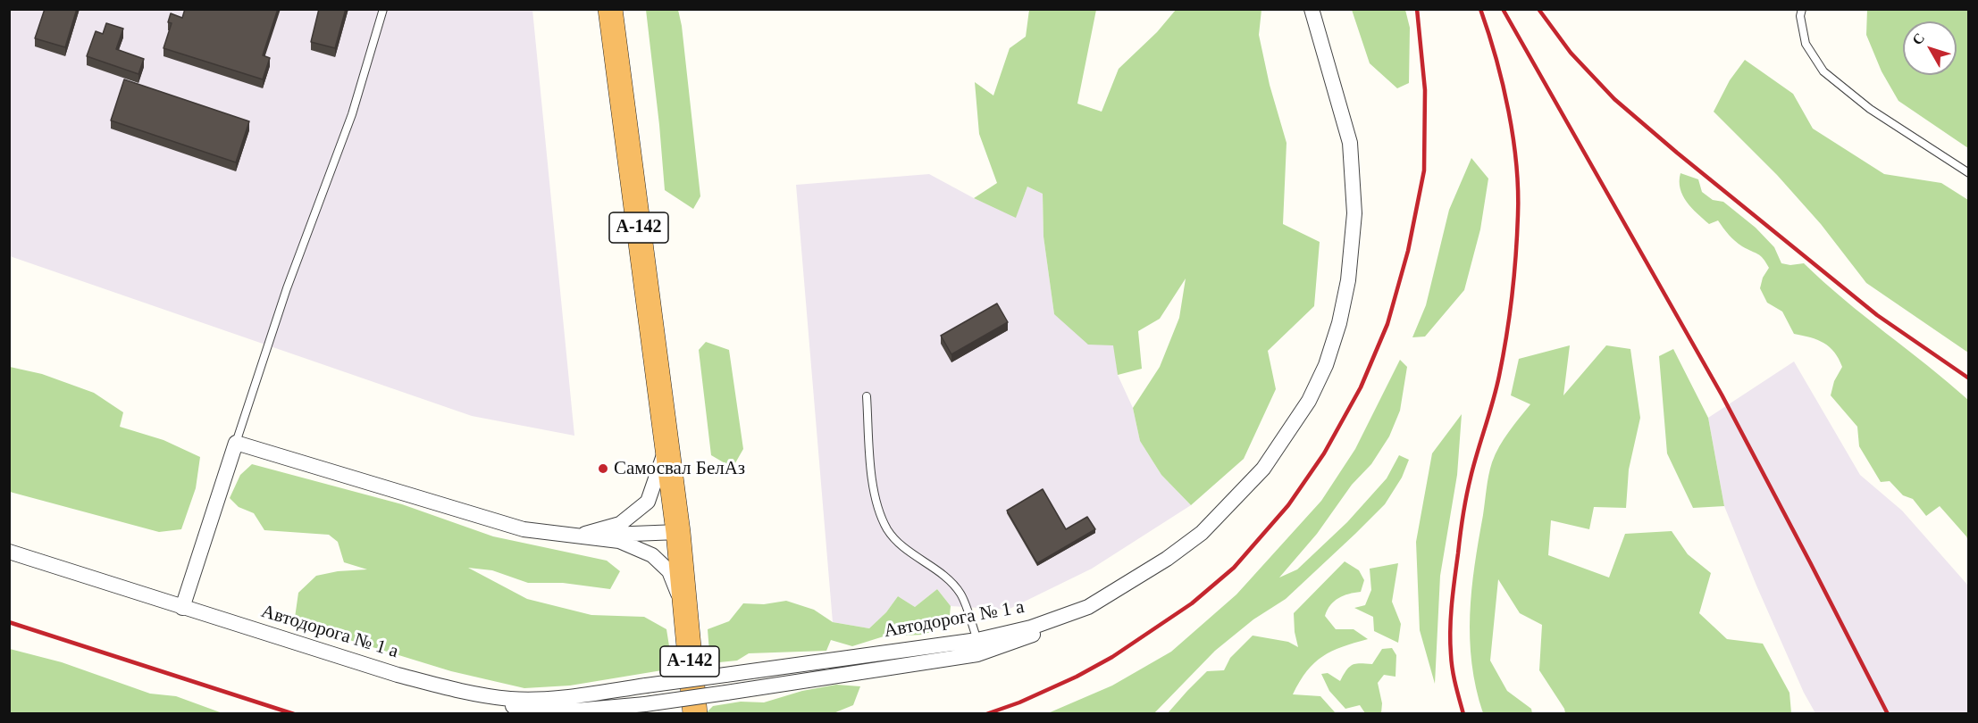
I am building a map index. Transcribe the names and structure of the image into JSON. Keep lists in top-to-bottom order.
{
  "streets": {
    "highway": ["А-142"],
    "street": ["Автодорога № 1 а"]
  },
  "places": ["Самосвал БелАз"],
  "north": "top left"
}
